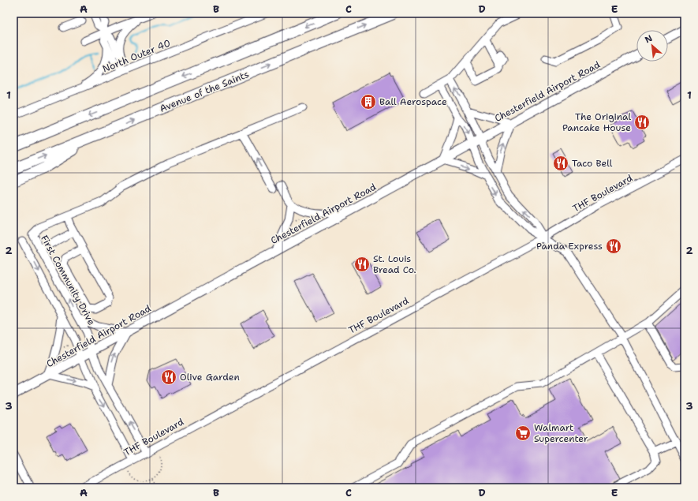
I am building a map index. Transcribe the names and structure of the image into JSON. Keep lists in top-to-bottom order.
{
  "streets": {
    "highway": ["Avenue of the Saints"],
    "main road": ["Chesterfield Airport Road"],
    "street": ["North Outer 40", "THF Boulevard", "First Community Drive"]
  },
  "crossings": [
    ["Chesterfield Airport Road", "First Community Drive"],
    ["THF Boulevard", "First Community Drive"]
  ],
  "places": {
    "building": ["Ball Aerospace"],
    "restaurant": [
      "The Original Pancake House",
      "Taco Bell",
      "Panda Express",
      "St. Louis Bread Co.",
      "Olive Garden"
    ],
    "supermarket": ["Walmart Supercenter"]
  },
  "north": "top left",
  "grid": {
    "columns": [
      "A",
      "B",
      "C",
      "D",
      "E"
    ],
    "rows": ["1", "2", "3"]
  }
}
